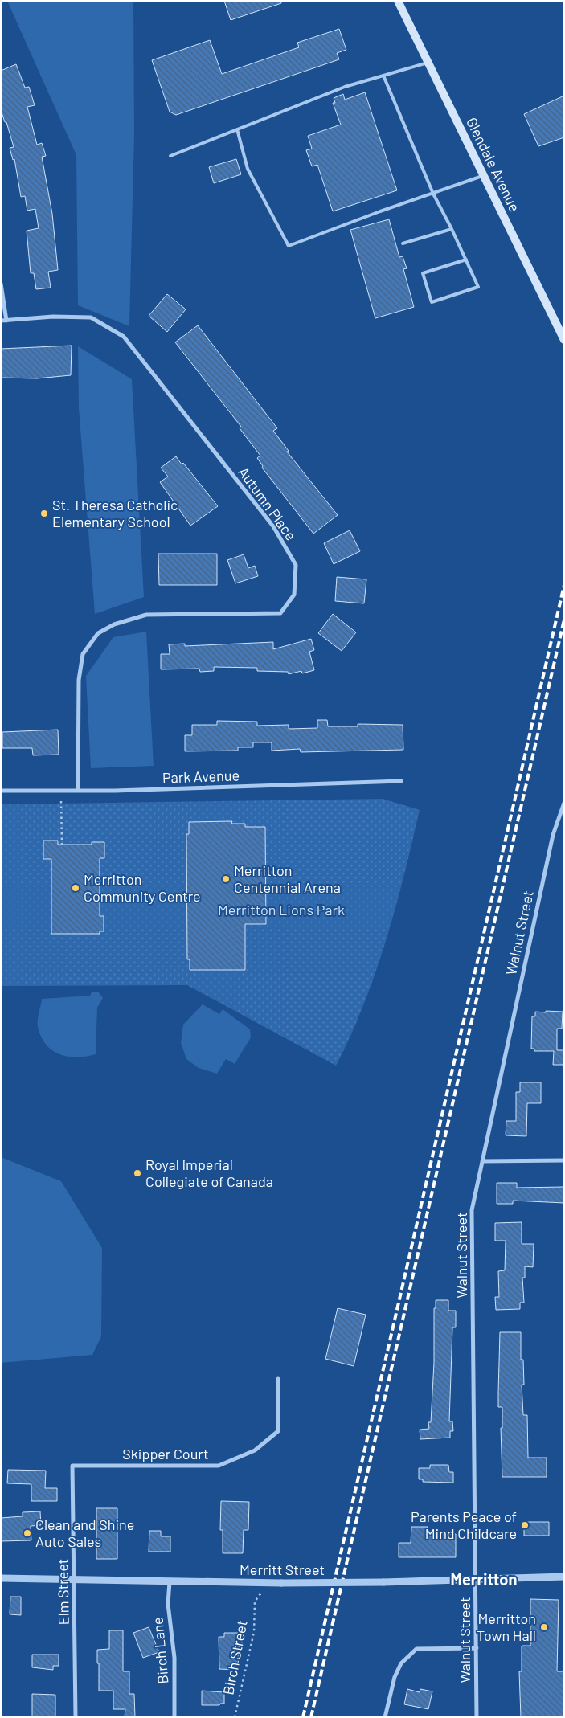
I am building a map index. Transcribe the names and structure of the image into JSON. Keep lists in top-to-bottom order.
{
  "streets": {
    "main road": ["Glendale Avenue"],
    "street": [
      "Autumn Place",
      "Park Avenue",
      "Walnut Street",
      "Skipper Court",
      "Merritt Street",
      "Elm Street",
      "Birch Lane"
    ],
    "path": ["Birch Street"]
  },
  "crossings": [
    ["Autumn Place", "Park Avenue"],
    ["Walnut Street", "Merritt Street"],
    ["Skipper Court", "Elm Street"],
    ["Merritt Street", "Elm Street"],
    ["Merritt Street", "Birch Lane"]
  ],
  "districts": ["Merritton"],
  "parks": ["Merritton Lions Park"],
  "places": [
    "St. Theresa Catholic Elementary School",
    "Merritton Centennial Arena",
    "Merritton Community Centre",
    "Royal Imperial Collegiate of Canada",
    "Parents Peace of Mind Childcare",
    "Clean and Shine Auto Sales",
    "Merritton Town Hall"
  ]
}
